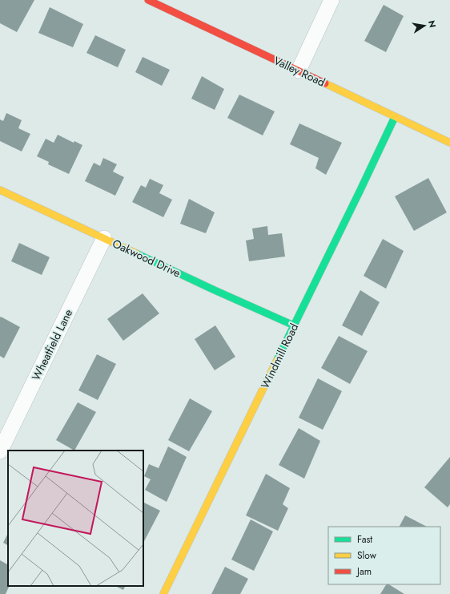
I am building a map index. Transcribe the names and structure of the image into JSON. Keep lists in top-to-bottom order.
{
  "streets": {
    "street": [
      "Valley Road",
      "Oakwood Drive",
      "Wheatfield Lane",
      "Windmill Road"
    ]
  },
  "crossings": [
    ["Valley Road", "Windmill Road"],
    ["Oakwood Drive", "Wheatfield Lane"],
    ["Oakwood Drive", "Windmill Road"]
  ],
  "legend": ["Fast", "Slow", "Jam"],
  "north": "right"
}
